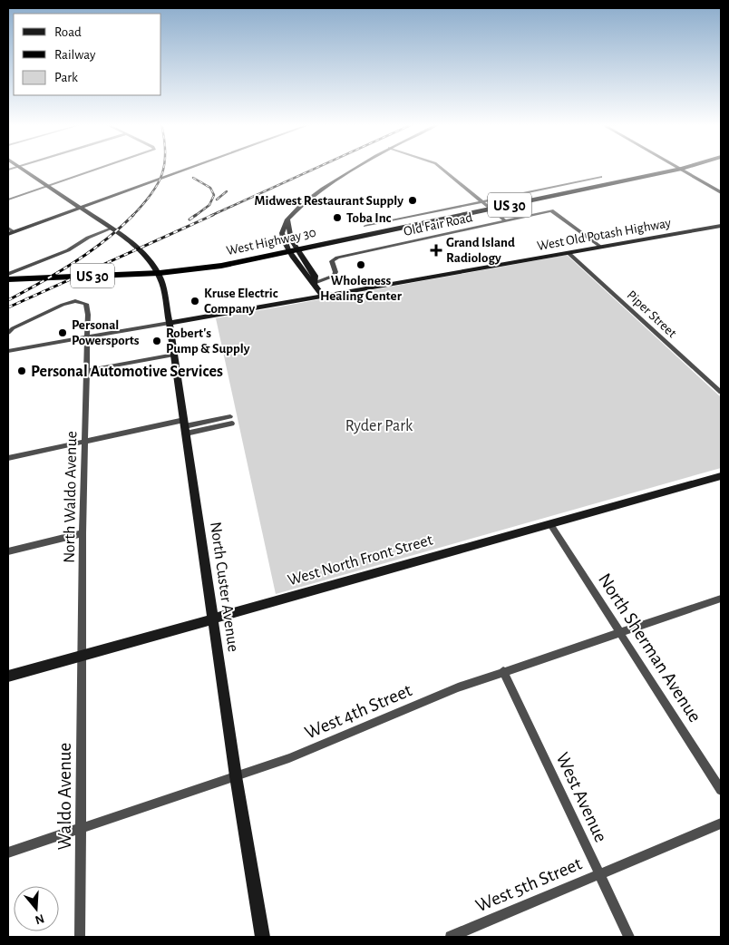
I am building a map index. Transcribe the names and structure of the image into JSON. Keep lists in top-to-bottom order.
{
  "streets": {
    "highway": ["US 30", "West Highway 30"],
    "street": [
      "Old Fair Road",
      "West Old Potash Highway",
      "Piper Street",
      "North Waldo Avenue",
      "West North Front Street",
      "North Custer Avenue",
      "North Sherman Avenue",
      "West 4th Street",
      "Waldo Avenue",
      "West Avenue",
      "West 5th Street"
    ]
  },
  "crossings": [
    ["Old Fair Road", "West Old Potash Highway"],
    ["West Old Potash Highway", "Piper Street"],
    ["West Old Potash Highway", "North Custer Avenue"],
    ["North Waldo Avenue", "West North Front Street"],
    ["North Waldo Avenue", "Waldo Avenue"],
    ["West North Front Street", "North Custer Avenue"],
    ["West North Front Street", "North Sherman Avenue"],
    ["West North Front Street", "Waldo Avenue"],
    ["North Custer Avenue", "West 4th Street"],
    ["North Sherman Avenue", "West 4th Street"],
    ["West 4th Street", "Waldo Avenue"],
    ["West 4th Street", "West Avenue"],
    ["West Avenue", "West 5th Street"]
  ],
  "parks": ["Ryder Park"],
  "places": {
    "other": [
      "Midwest Restaurant Supply",
      "Toba Inc",
      "Wholeness Healing Center",
      "Kruse Electric Company",
      "Personal Powersports",
      "Robert's Pump & Supply",
      "Personal Automotive Services"
    ],
    "health": ["Grand Island Radiology"]
  },
  "legend": ["Road", "Railway", "Park"],
  "north": "bottom"
}
